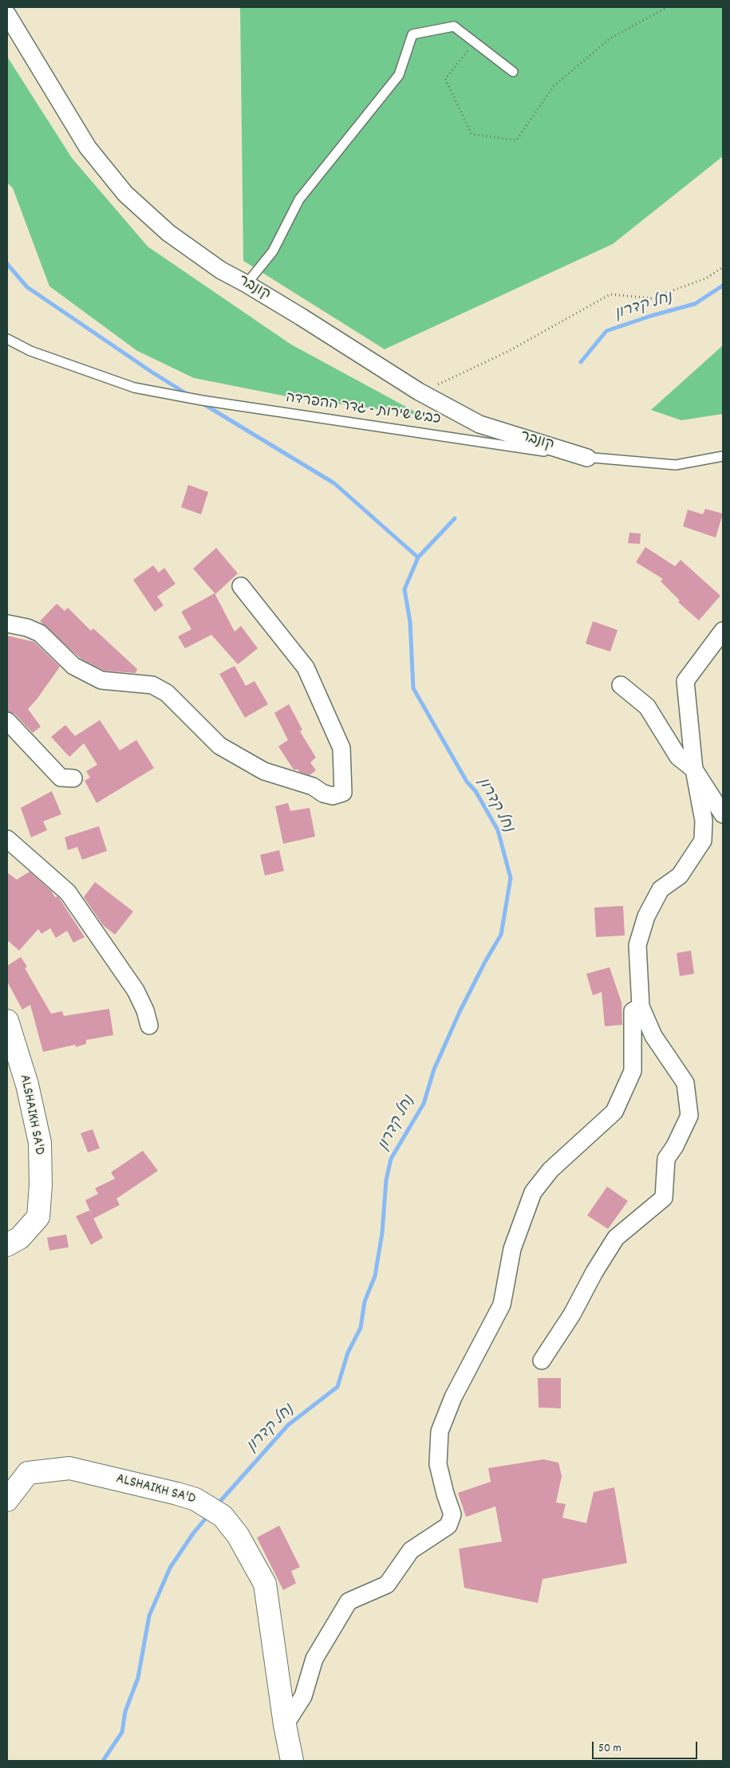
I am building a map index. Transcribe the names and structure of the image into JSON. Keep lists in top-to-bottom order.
{
  "streets": {
    "street": ["קונבר", "ALSHAIKH SA'D"],
    "lane": ["כביש שירות - גדר ההפרדה"]
  },
  "crossings": [
    ["קונבר", "כביש שירות - גדר ההפרדה"]
  ],
  "water": ["נחל קדרון"],
  "scale_bar": "50 m"
}
